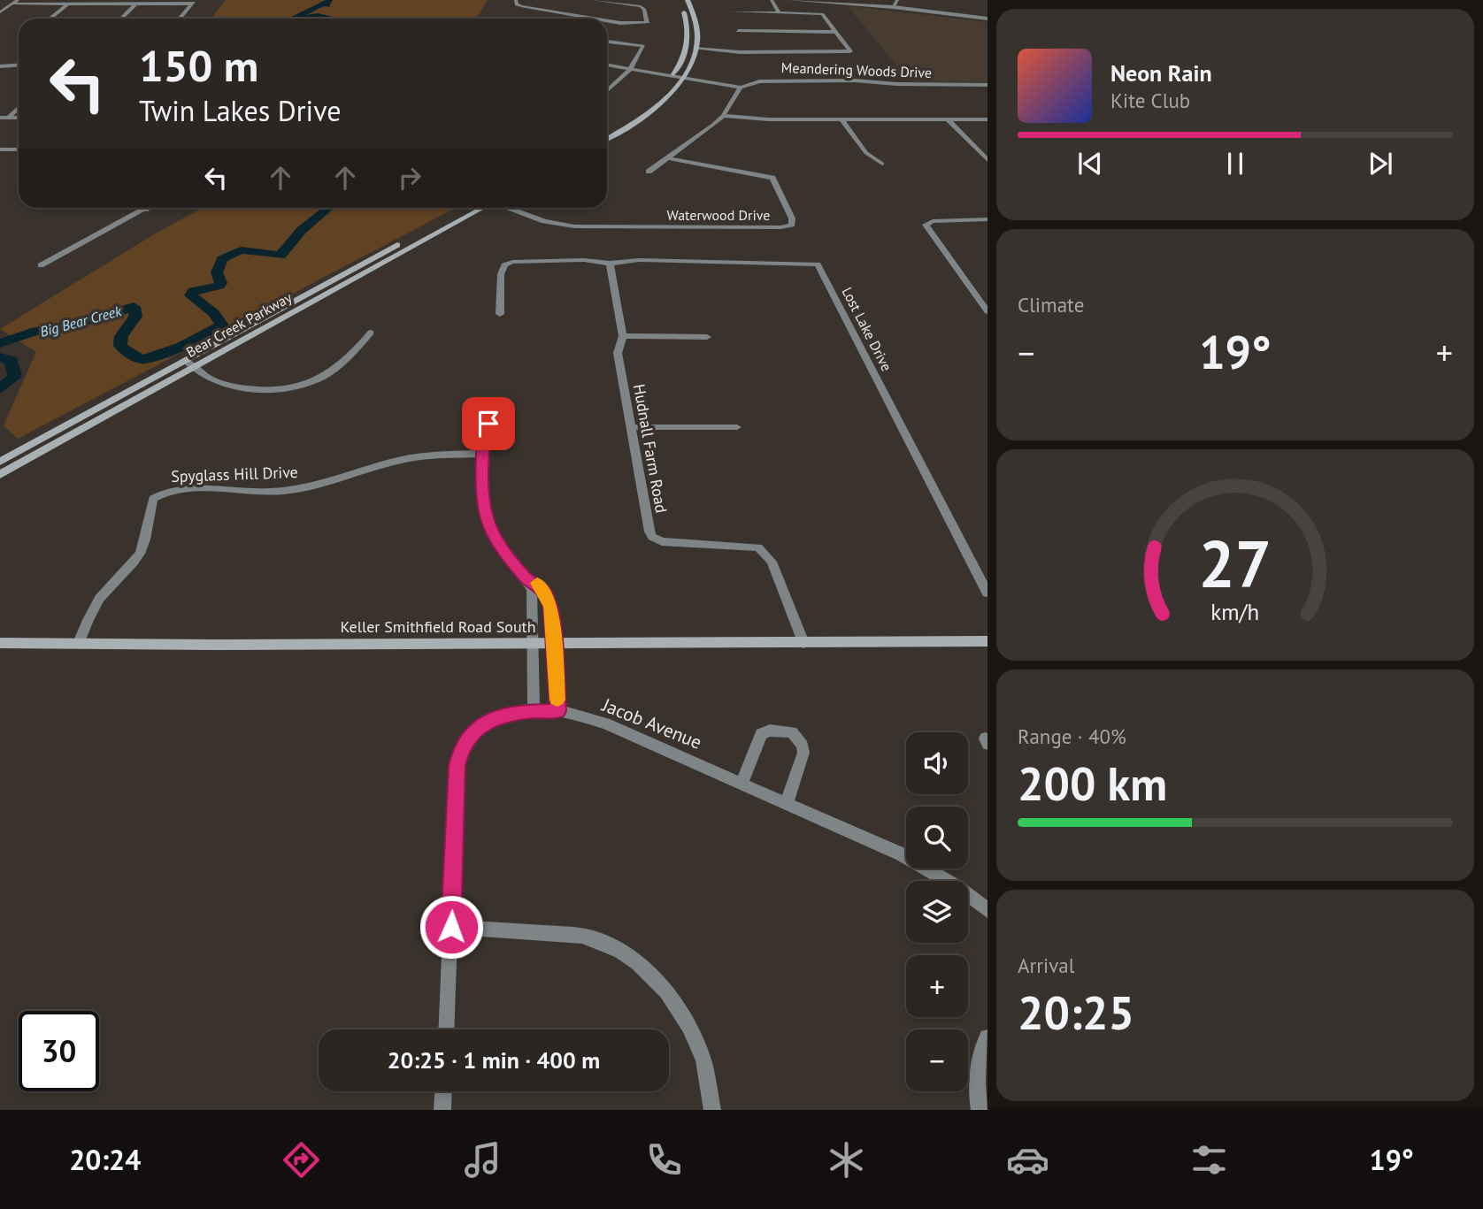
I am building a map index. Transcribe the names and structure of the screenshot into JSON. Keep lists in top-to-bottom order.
{
  "streets": {
    "main road": ["Bear Creek Parkway", "Keller Smithfield Road South"],
    "street": [
      "Meandering Woods Drive",
      "Waterwood Drive",
      "Lost Lake Drive",
      "Hudnall Farm Road",
      "Spyglass Hill Drive",
      "Jacob Avenue"
    ]
  },
  "crossings": [
    ["Lost Lake Drive", "Hudnall Farm Road"],
    ["Hudnall Farm Road", "Keller Smithfield Road South"],
    ["Spyglass Hill Drive", "Keller Smithfield Road South"]
  ],
  "water": ["Big Bear Creek"],
  "page": {
    "turn": ["150 m", "Twin Lakes Drive"],
    "song": ["Neon Rain", "Kite Club"],
    "tile": [
      "Climate",
      ["Range · 40%", "200 km"],
      ["Arrival", "20:25"]
    ],
    "heat": ["−", "19°", "+"],
    "map_buttons": ["+", "−"],
    "limit": "30",
    "trip": "20:25 · 1 min · 400 m",
    "tabs": ["20:24", "19°"],
    "gauge": ["27", "km/h"]
  }
}
